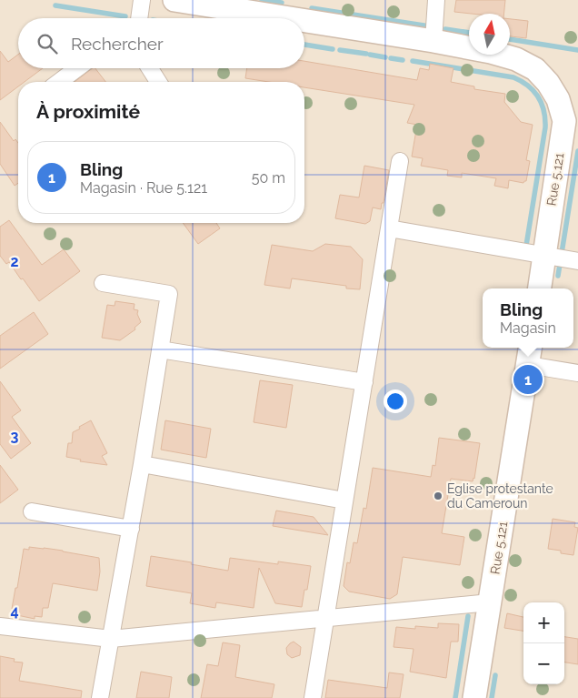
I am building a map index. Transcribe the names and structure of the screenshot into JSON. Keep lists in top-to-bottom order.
{
  "streets": {
    "street": ["Rue 5.121"]
  },
  "places": ["Eglise protestante du Cameroun"],
  "north": "top",
  "page": {
    "search": "Rechercher",
    "heading": "À proximité",
    "list": [
      {
        "mark": "1",
        "name": "Bling",
        "note": "Magasin · Rue 5.121",
        "value": "50 m"
      }
    ],
    "popup": ["Bling", "Magasin"],
    "pins": "1",
    "map_buttons": ["+", "−"]
  },
  "grid": {
    "rows": ["2", "3", "4"]
  }
}
